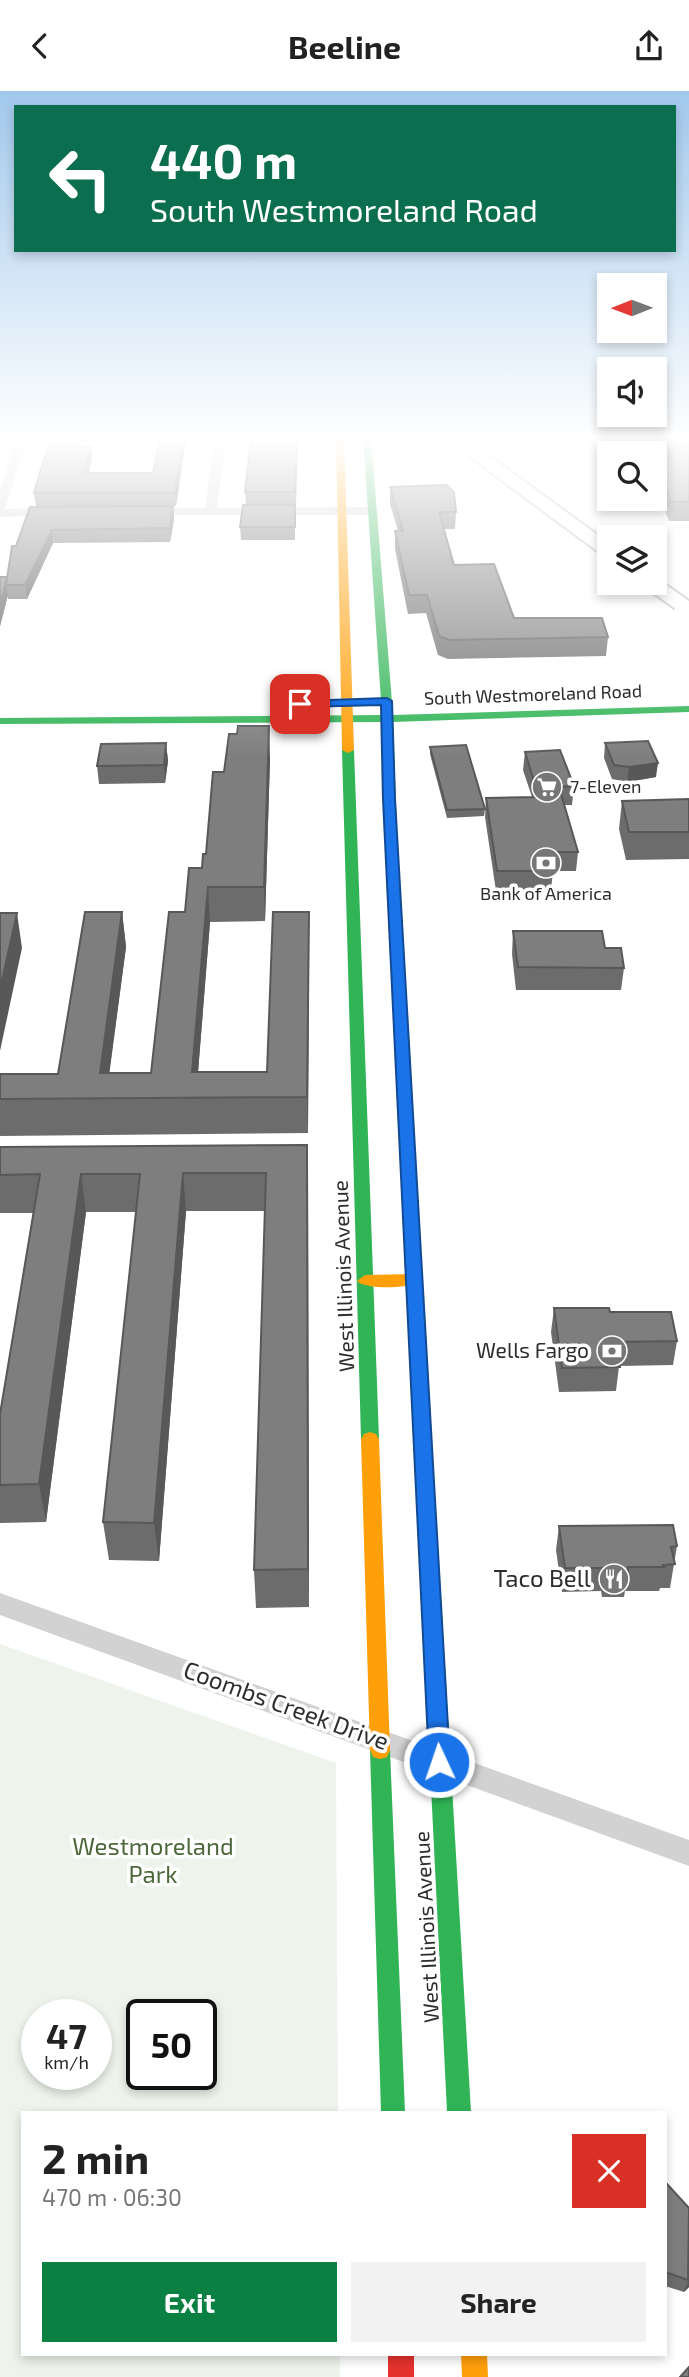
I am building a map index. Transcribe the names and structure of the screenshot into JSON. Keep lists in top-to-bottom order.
{
  "streets": {
    "main road": ["South Westmoreland Road", "West Illinois Avenue"],
    "street": ["Coombs Creek Drive"]
  },
  "crossings": [
    ["South Westmoreland Road", "West Illinois Avenue"],
    ["West Illinois Avenue", "Coombs Creek Drive"]
  ],
  "parks": ["Westmoreland Park"],
  "places": {
    "supermarket": ["7-Eleven"],
    "bank": ["Bank of America", "Wells Fargo"],
    "restaurant": ["Taco Bell"]
  },
  "north": "left",
  "page": {
    "header": "Beeline",
    "turn": ["440 m", "South Westmoreland Road"],
    "speed": "47 km/h",
    "limit": "50",
    "heading": ["2 min", "470 m · 06:30"],
    "buttons": ["Exit", "Share"]
  }
}
